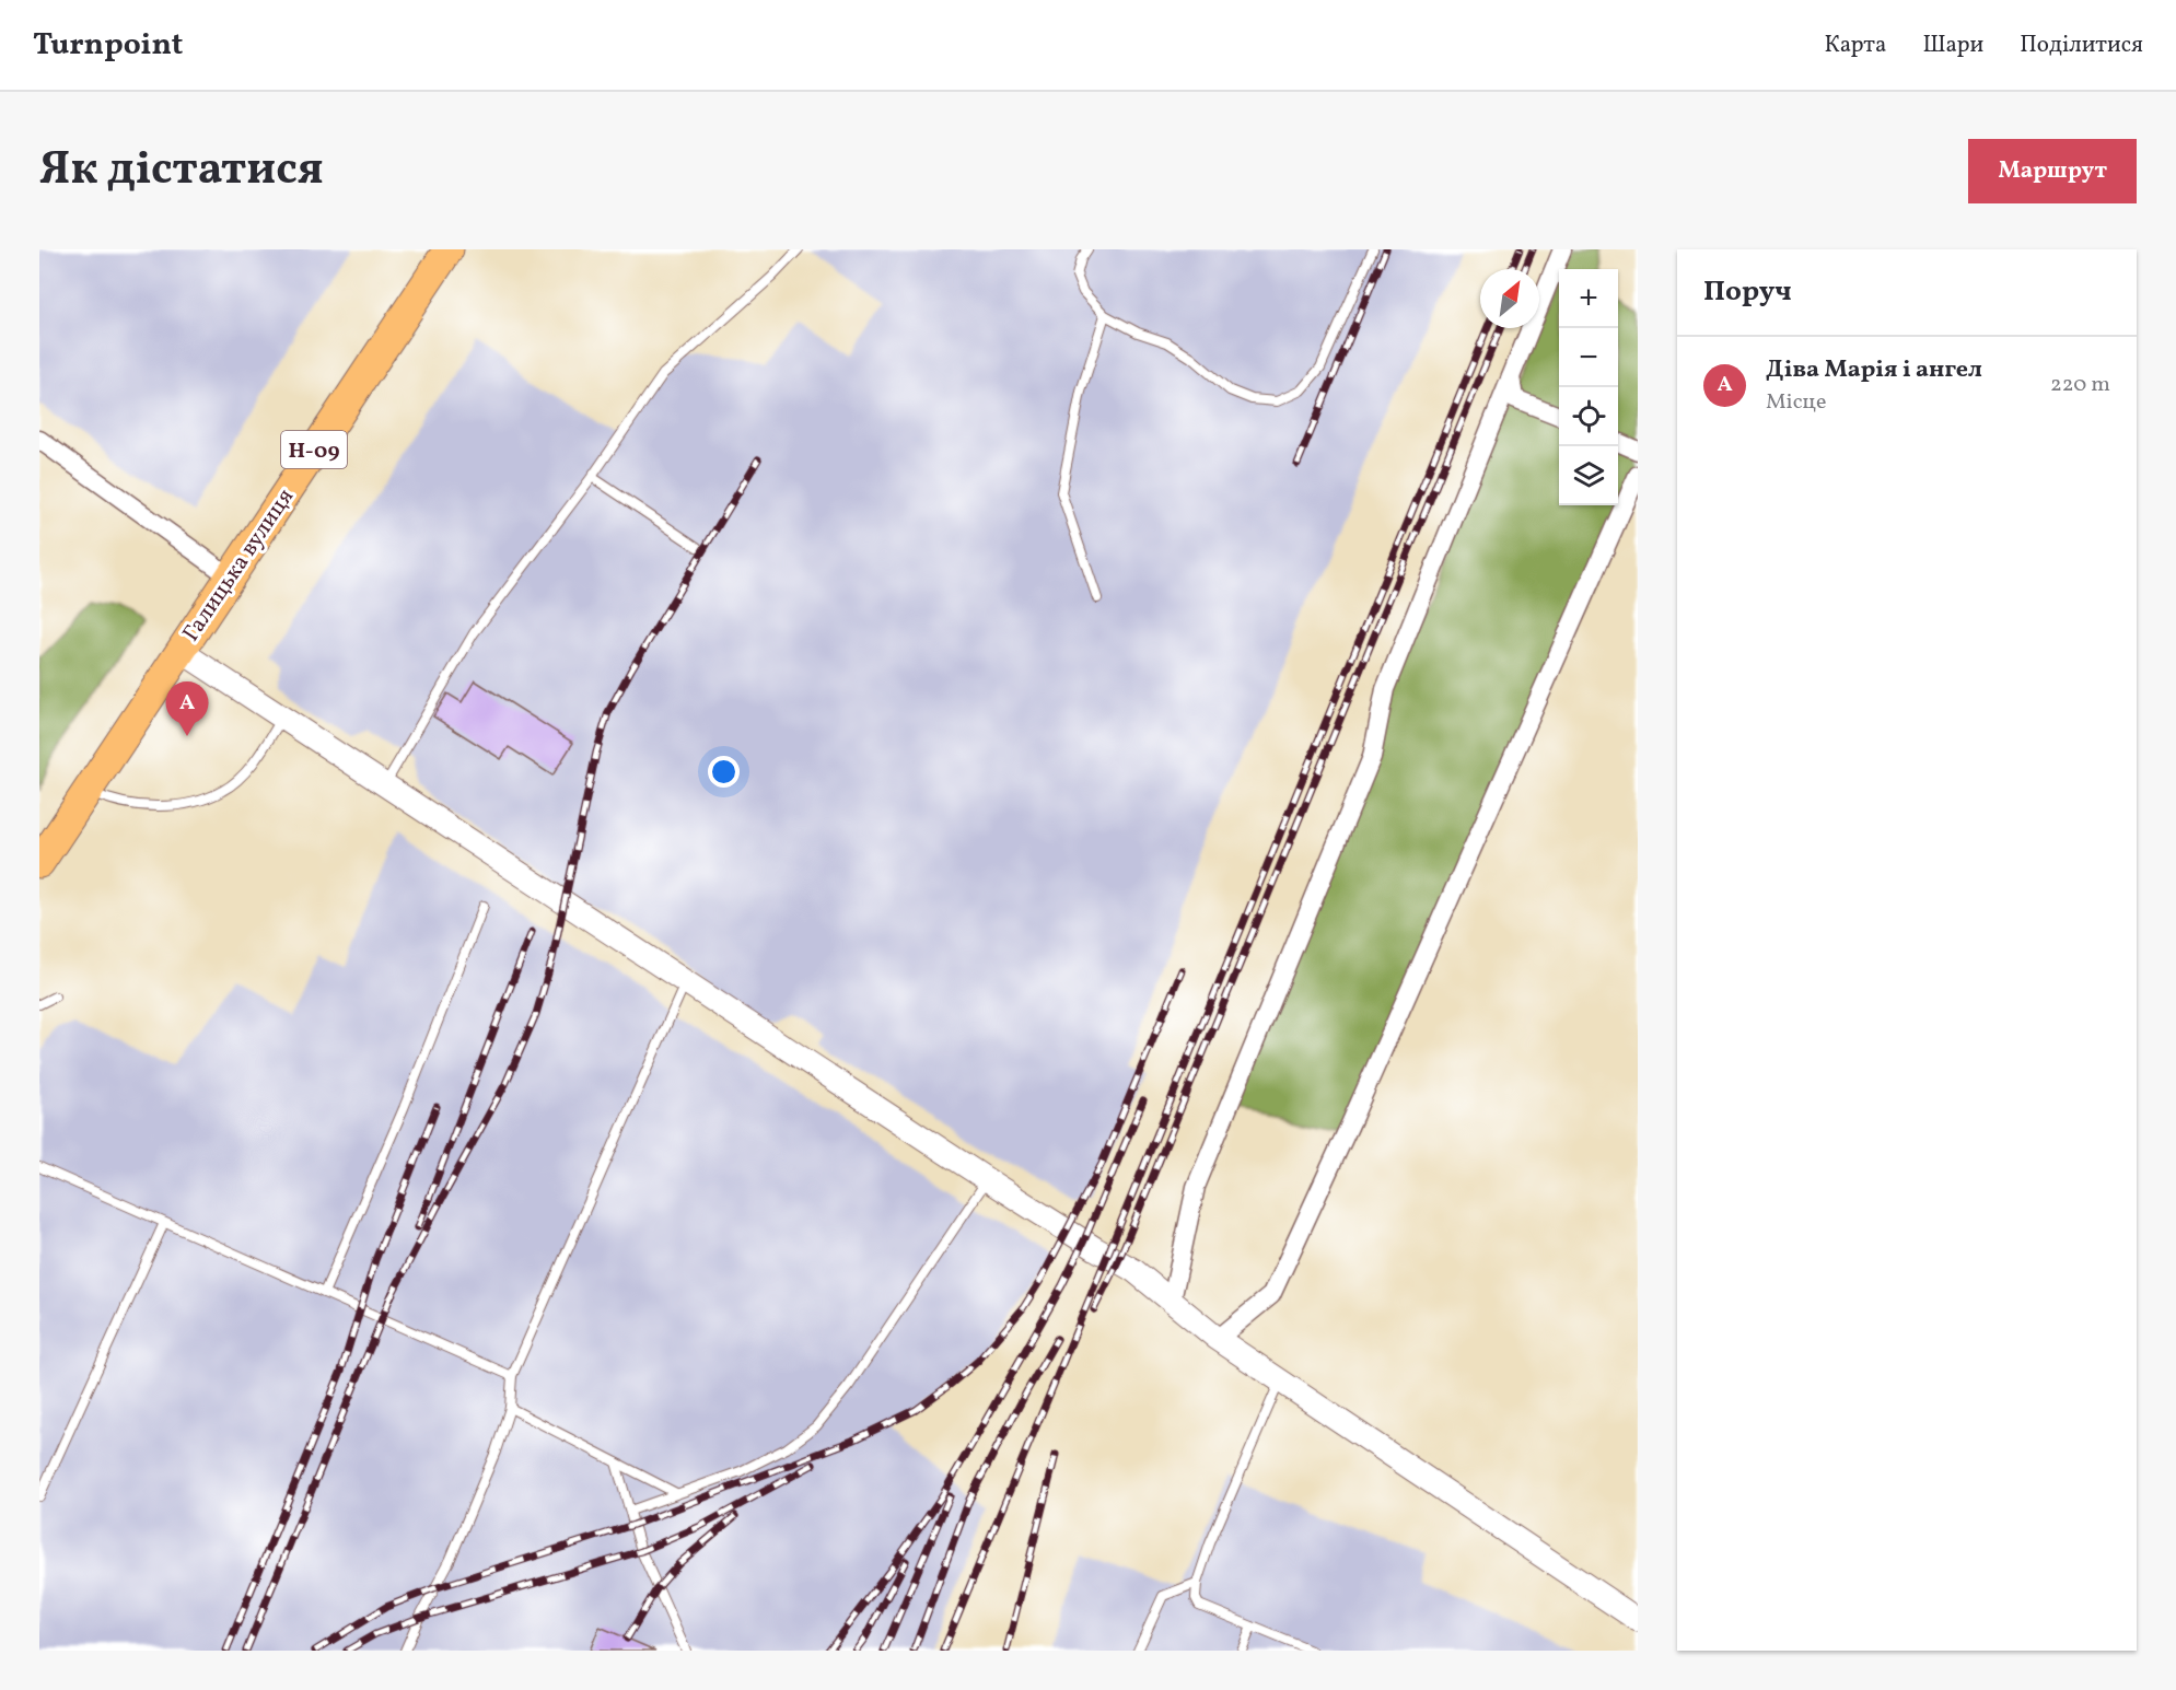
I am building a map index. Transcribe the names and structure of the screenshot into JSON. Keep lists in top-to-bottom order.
{
  "streets": {
    "main road": ["Н-09", "Галицька вулиця"]
  },
  "crossings": [
    ["Н-09", "Галицька вулиця"]
  ],
  "north": "top right",
  "page": {
    "header": "Turnpoint",
    "nav": ["Карта", "Шари", "Поділитися"],
    "title": "Як дістатися",
    "buttons": "Маршрут",
    "heading": "Поруч",
    "map_buttons": ["+", "−"],
    "list": [
      {
        "mark": "A",
        "name": "Діва Марія і ангел",
        "note": "Місце",
        "value": "220 m"
      }
    ],
    "pins": "A"
  }
}
